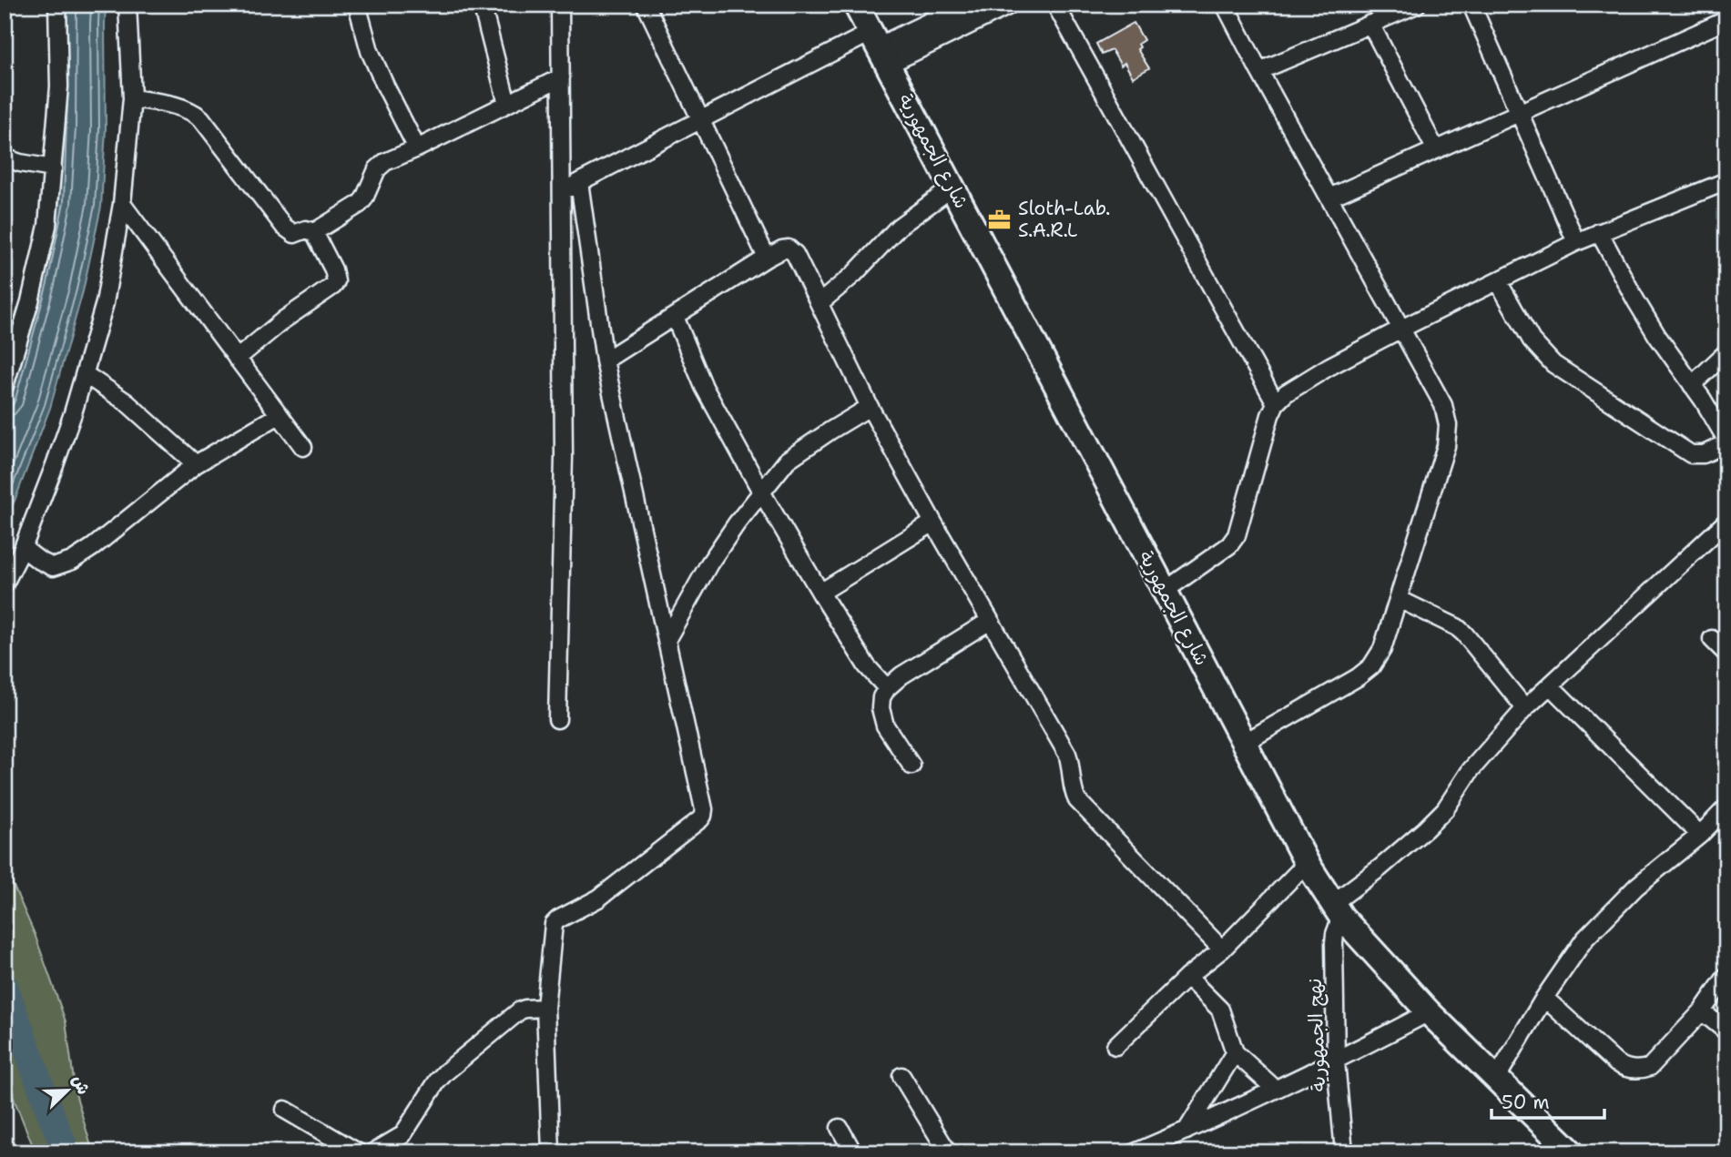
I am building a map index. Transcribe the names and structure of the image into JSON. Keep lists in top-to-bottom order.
{
  "streets": {
    "main road": ["شارع الجمهورية"],
    "street": ["نهج الجمهورية"]
  },
  "crossings": [
    ["شارع الجمهورية", "نهج الجمهورية"]
  ],
  "places": {
    "office": ["Sloth-Lab. S.A.R.L"]
  },
  "scale_bar": "50 m",
  "north": "top right"
}
